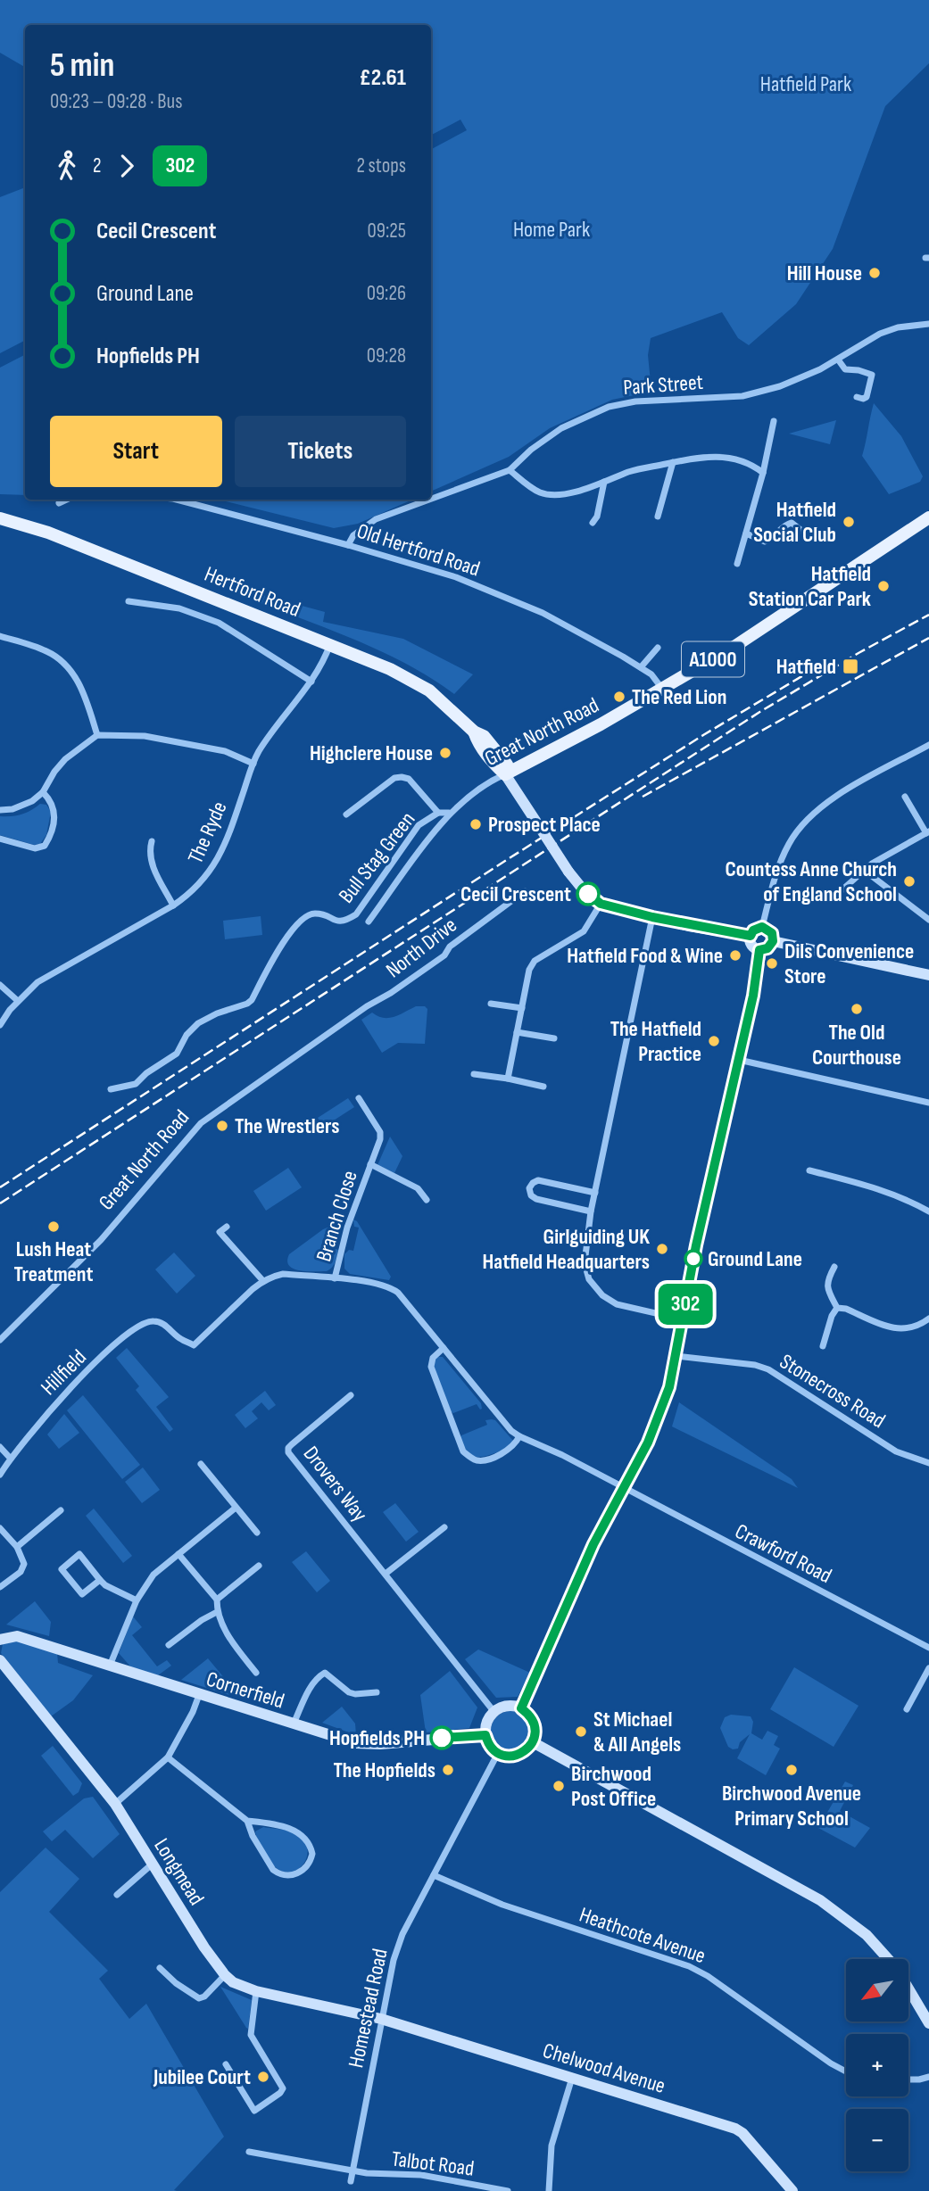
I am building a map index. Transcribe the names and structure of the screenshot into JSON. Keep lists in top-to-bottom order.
{
  "streets": {
    "main road": ["Hertford Road", "A1000", "Great North Road"],
    "street": [
      "Park Street",
      "Old Hertford Road",
      "The Ryde",
      "Bull Stag Green",
      "North Drive",
      "Branch Close",
      "Hillfield",
      "Stonecross Road",
      "Drovers Way",
      "Crawford Road",
      "Cornerfield",
      "Longmead",
      "Heathcote Avenue",
      "Homestead Road",
      "Chelwood Avenue",
      "Talbot Road"
    ]
  },
  "crossings": [
    ["Park Street", "Old Hertford Road"],
    ["Old Hertford Road", "Great North Road"],
    ["Hertford Road", "Great North Road"],
    ["Hertford Road", "The Ryde"],
    ["Great North Road", "Bull Stag Green"],
    ["Great North Road", "North Drive"],
    ["Drovers Way", "Cornerfield"],
    ["Drovers Way", "Homestead Road"],
    ["Cornerfield", "Homestead Road"],
    ["Longmead", "Homestead Road"],
    ["Longmead", "Chelwood Avenue"],
    ["Heathcote Avenue", "Homestead Road"],
    ["Homestead Road", "Chelwood Avenue"],
    ["Homestead Road", "Talbot Road"]
  ],
  "parks": ["Hatfield Park", "Home Park"],
  "places": {
    "other": [
      "Hill House",
      "Hatfield Social Club",
      "Hatfield Station Car Park",
      "The Red Lion",
      "Highclere House",
      "Prospect Place",
      "Countess Anne Church of England School",
      "Cecil Crescent",
      "Hatfield Food & Wine",
      "Dils Convenience Store",
      "The Old Courthouse",
      "The Hatfield Practice",
      "The Wrestlers",
      "Lush Heat Treatment",
      "Girlguiding UK Hatfield Headquarters",
      "Ground Lane",
      "St Michael & All Angels",
      "Hopfields PH",
      "The Hopfields",
      "Birchwood Avenue Primary School",
      "Birchwood Post Office",
      "Jubilee Court"
    ],
    "transit": ["Hatfield"]
  },
  "lines": ["bus line 302"],
  "north": "bottom left",
  "page": {
    "on_map": "302",
    "heading": ["5 min", "09:23 – 09:28 · Bus", "£2.61"],
    "legs": ["2", "302", "2 stops"],
    "list": [
      {
        "name": "Cecil Crescent",
        "value": "09:25"
      },
      {
        "name": "Ground Lane",
        "value": "09:26"
      },
      {
        "name": "Hopfields PH",
        "value": "09:28"
      }
    ],
    "buttons": ["Start", "Tickets"],
    "map_buttons": ["+", "−"]
  }
}
